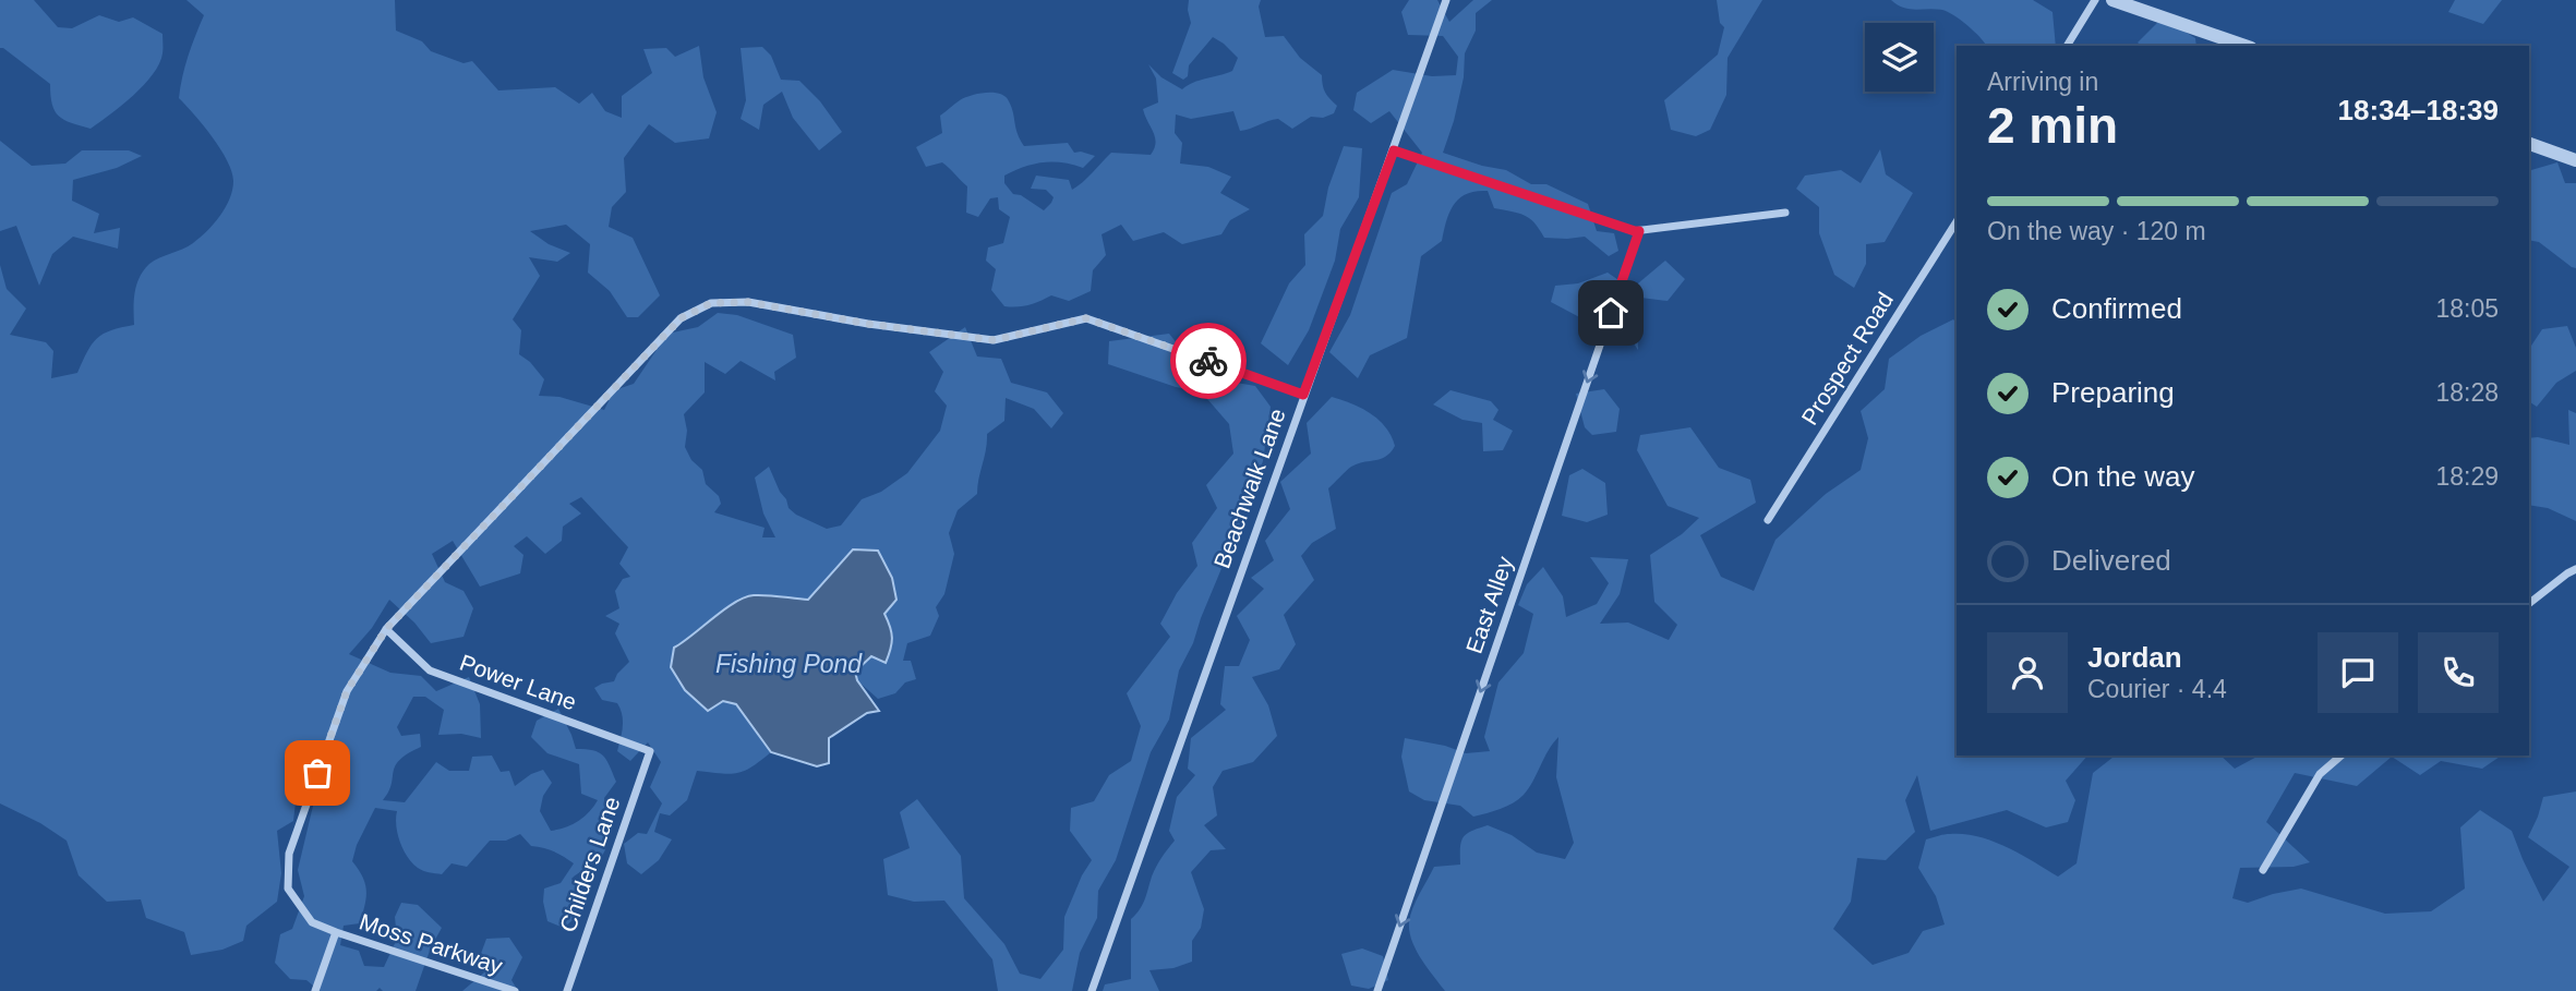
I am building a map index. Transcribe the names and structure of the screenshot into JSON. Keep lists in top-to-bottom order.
{
  "streets": {
    "street": [
      "Prospect Road",
      "Beachwalk Lane",
      "East Alley",
      "Power Lane",
      "Childers Lane",
      "Moss Parkway"
    ]
  },
  "crossings": [
    ["Power Lane", "Childers Lane"]
  ],
  "one_way": ["East Alley"],
  "water": ["Fishing Pond"],
  "page": {
    "heading": ["2 min", "Arriving in", "18:34–18:39"],
    "panel": ["Jordan", "Courier · 4.4"],
    "bar": "On the way · 120 m",
    "list": [
      ["Confirmed", "18:05"],
      ["Preparing", "18:28"],
      ["On the way", "18:29"],
      "Delivered"
    ]
  }
}
